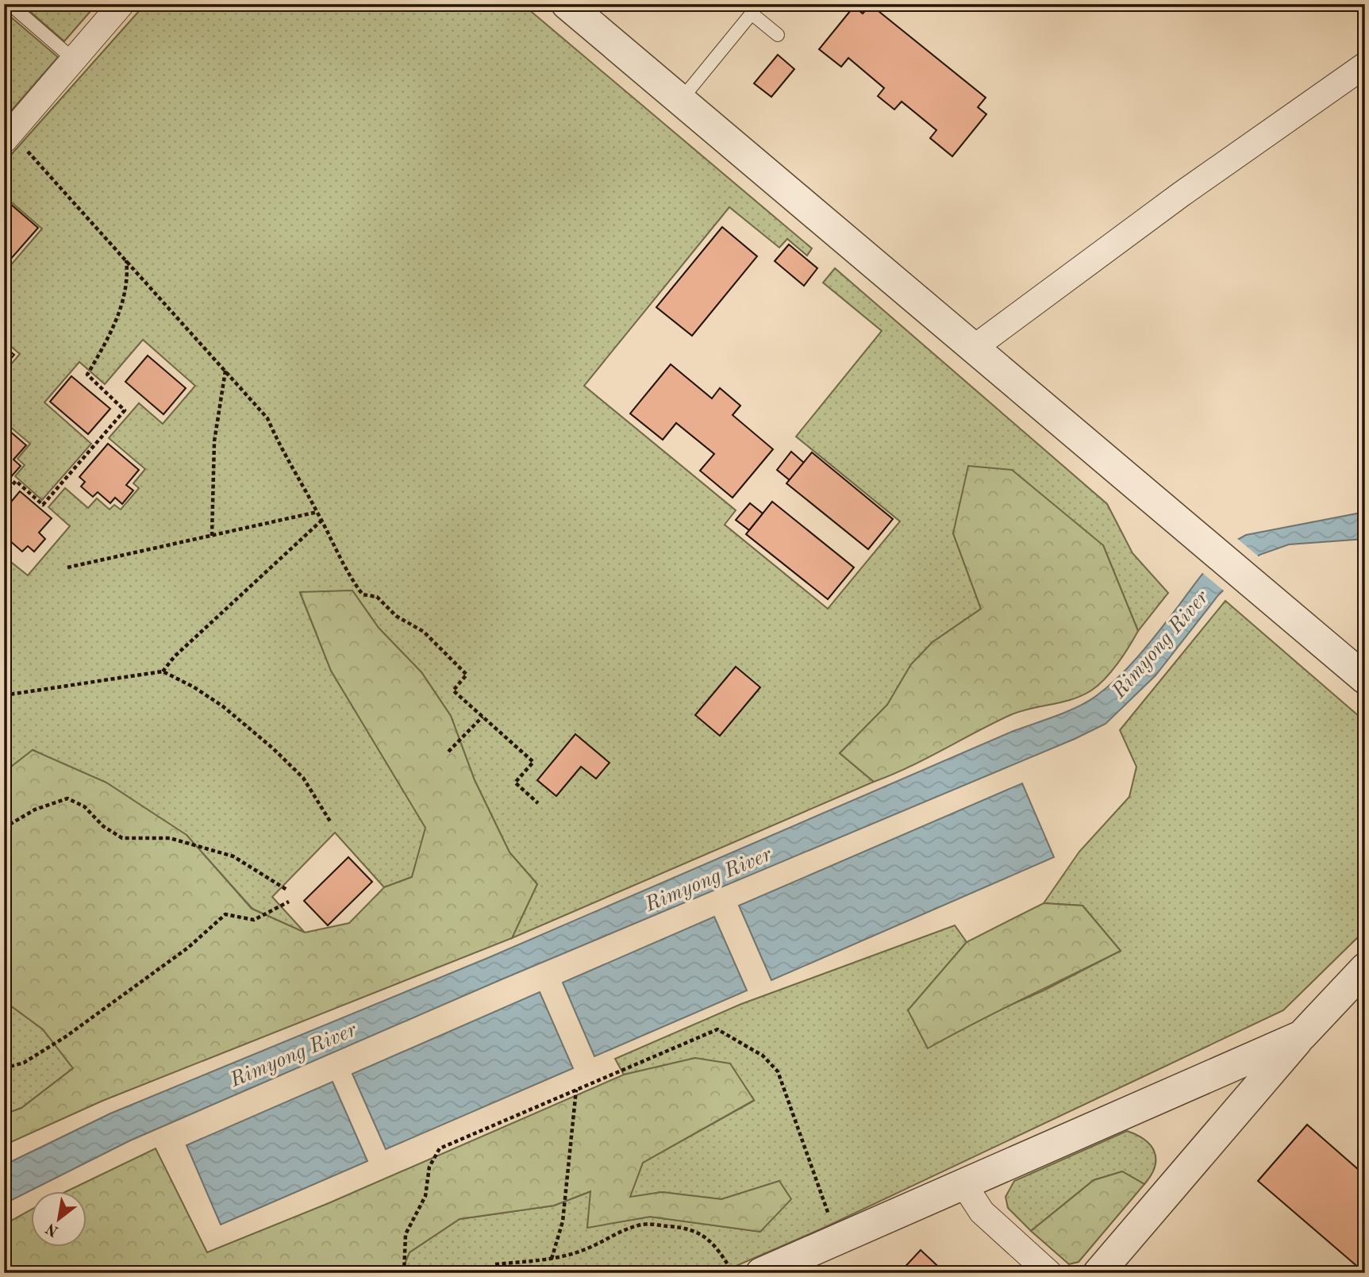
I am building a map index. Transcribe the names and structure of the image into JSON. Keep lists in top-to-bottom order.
{
  "water": ["Rimyong River"],
  "north": "bottom left"
}
